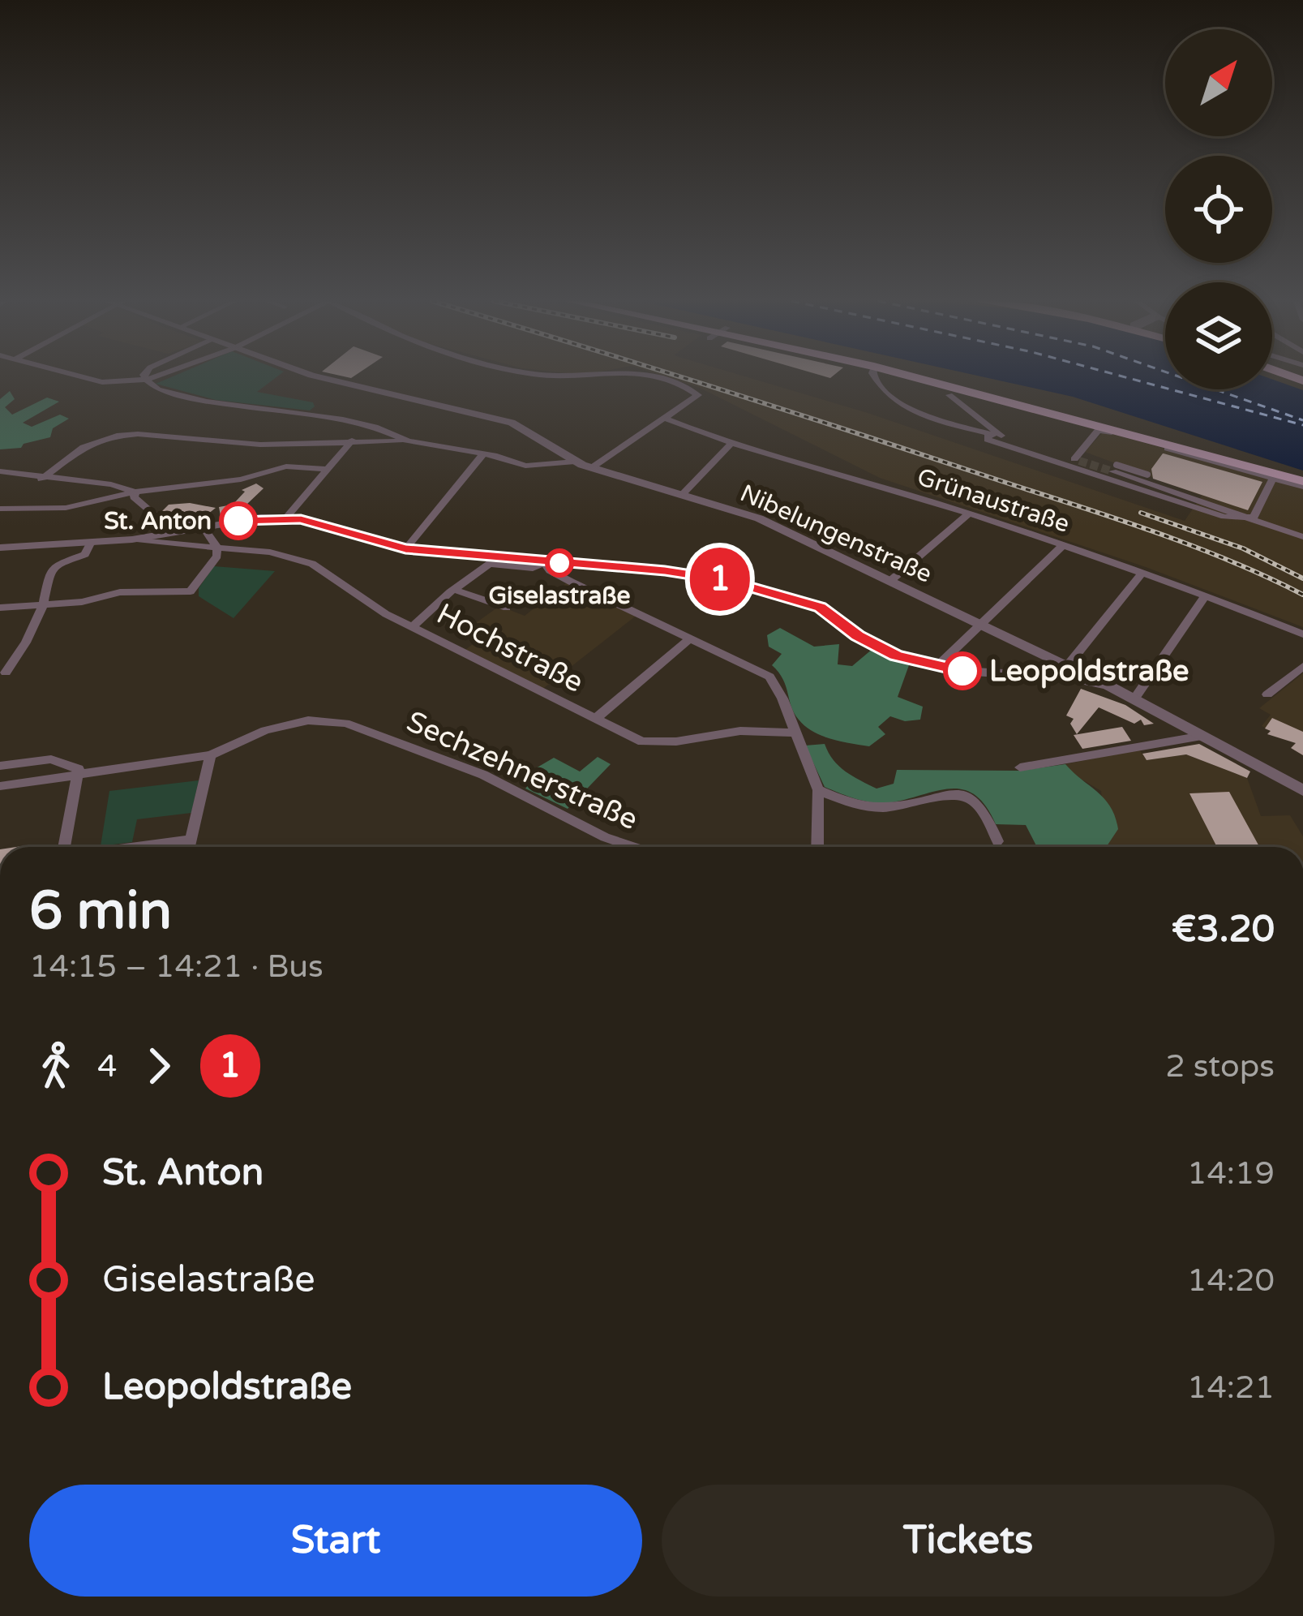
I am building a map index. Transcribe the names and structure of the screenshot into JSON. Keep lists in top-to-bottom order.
{
  "streets": {
    "street": [
      "Grünaustraße",
      "Nibelungenstraße",
      "Hochstraße",
      "Sechzehnerstraße"
    ]
  },
  "places": ["St. Anton", "Giselastraße", "Leopoldstraße"],
  "lines": ["bus line 1"],
  "north": "top right",
  "page": {
    "on_map": "1",
    "heading": ["6 min", "14:15 – 14:21 · Bus", "€3.20"],
    "legs": ["4", "1", "2 stops"],
    "list": [
      {
        "name": "St. Anton",
        "value": "14:19"
      },
      {
        "name": "Giselastraße",
        "value": "14:20"
      },
      {
        "name": "Leopoldstraße",
        "value": "14:21"
      }
    ],
    "buttons": ["Start", "Tickets"]
  }
}
